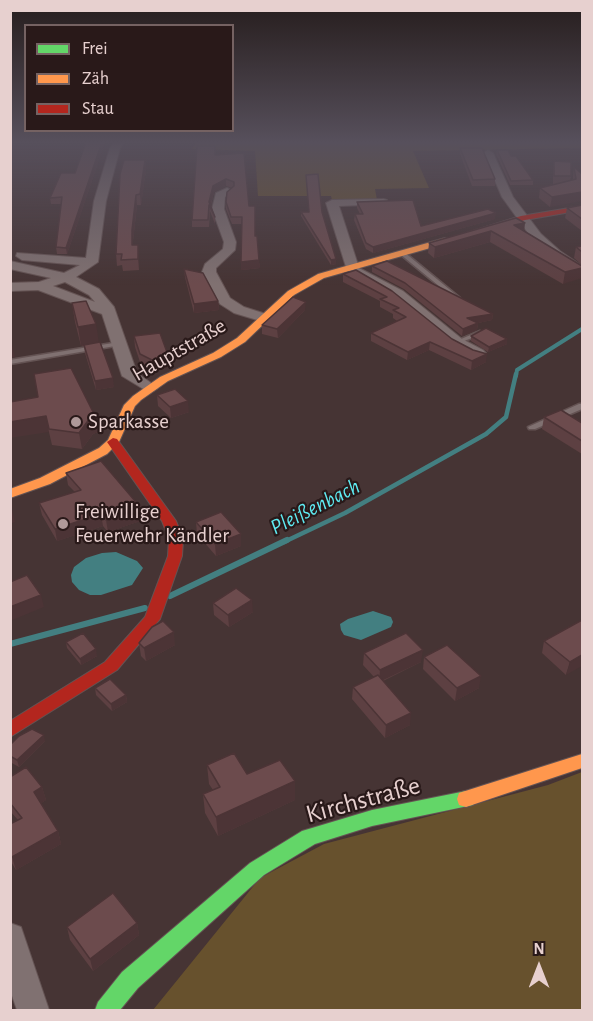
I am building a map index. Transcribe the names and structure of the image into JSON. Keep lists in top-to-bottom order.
{
  "streets": {
    "street": ["Hauptstraße", "Kirchstraße"]
  },
  "water": ["Pleißenbach"],
  "places": ["Sparkasse", "Freiwillige Feuerwehr Kändler"],
  "legend": ["Frei", "Zäh", "Stau"],
  "north": "top"
}
